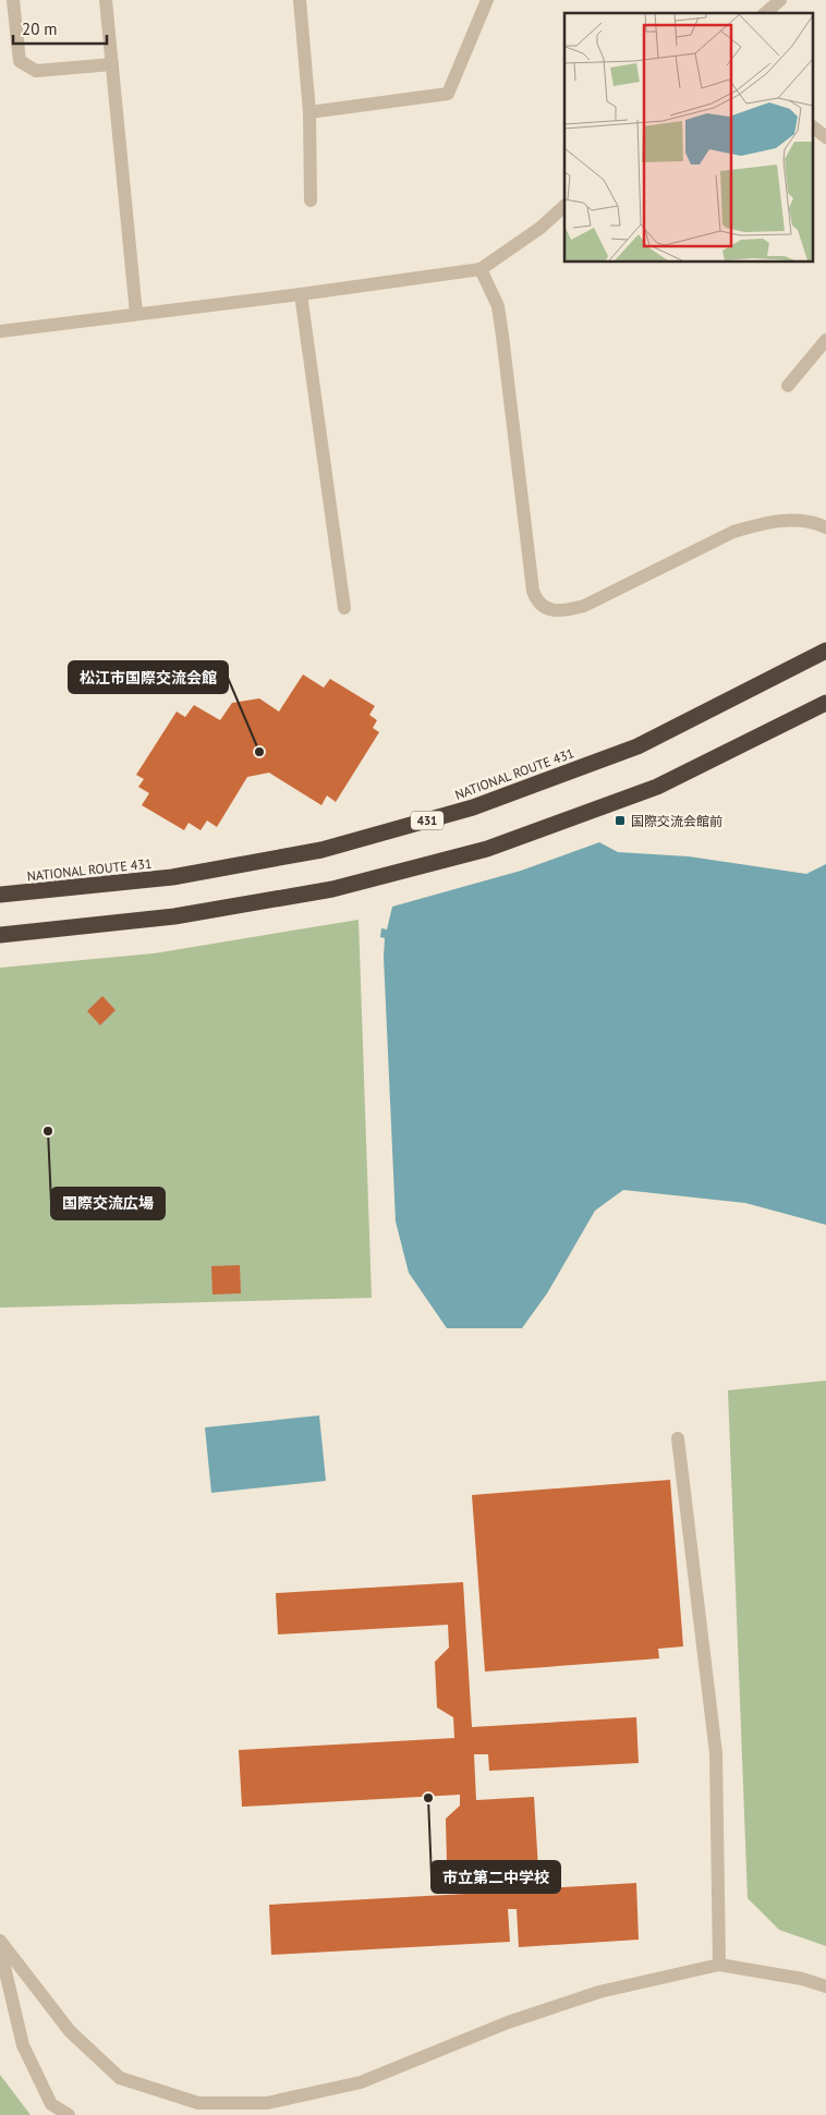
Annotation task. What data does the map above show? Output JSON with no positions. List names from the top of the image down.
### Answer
{
  "streets": {
    "highway": ["NATIONAL ROUTE 431", "431"]
  },
  "places": {
    "other": ["松江市国際交流会館", "国際交流広場", "市立第二中学校"],
    "transit": ["国際交流会館前"]
  },
  "scale_bar": "20 m"
}
